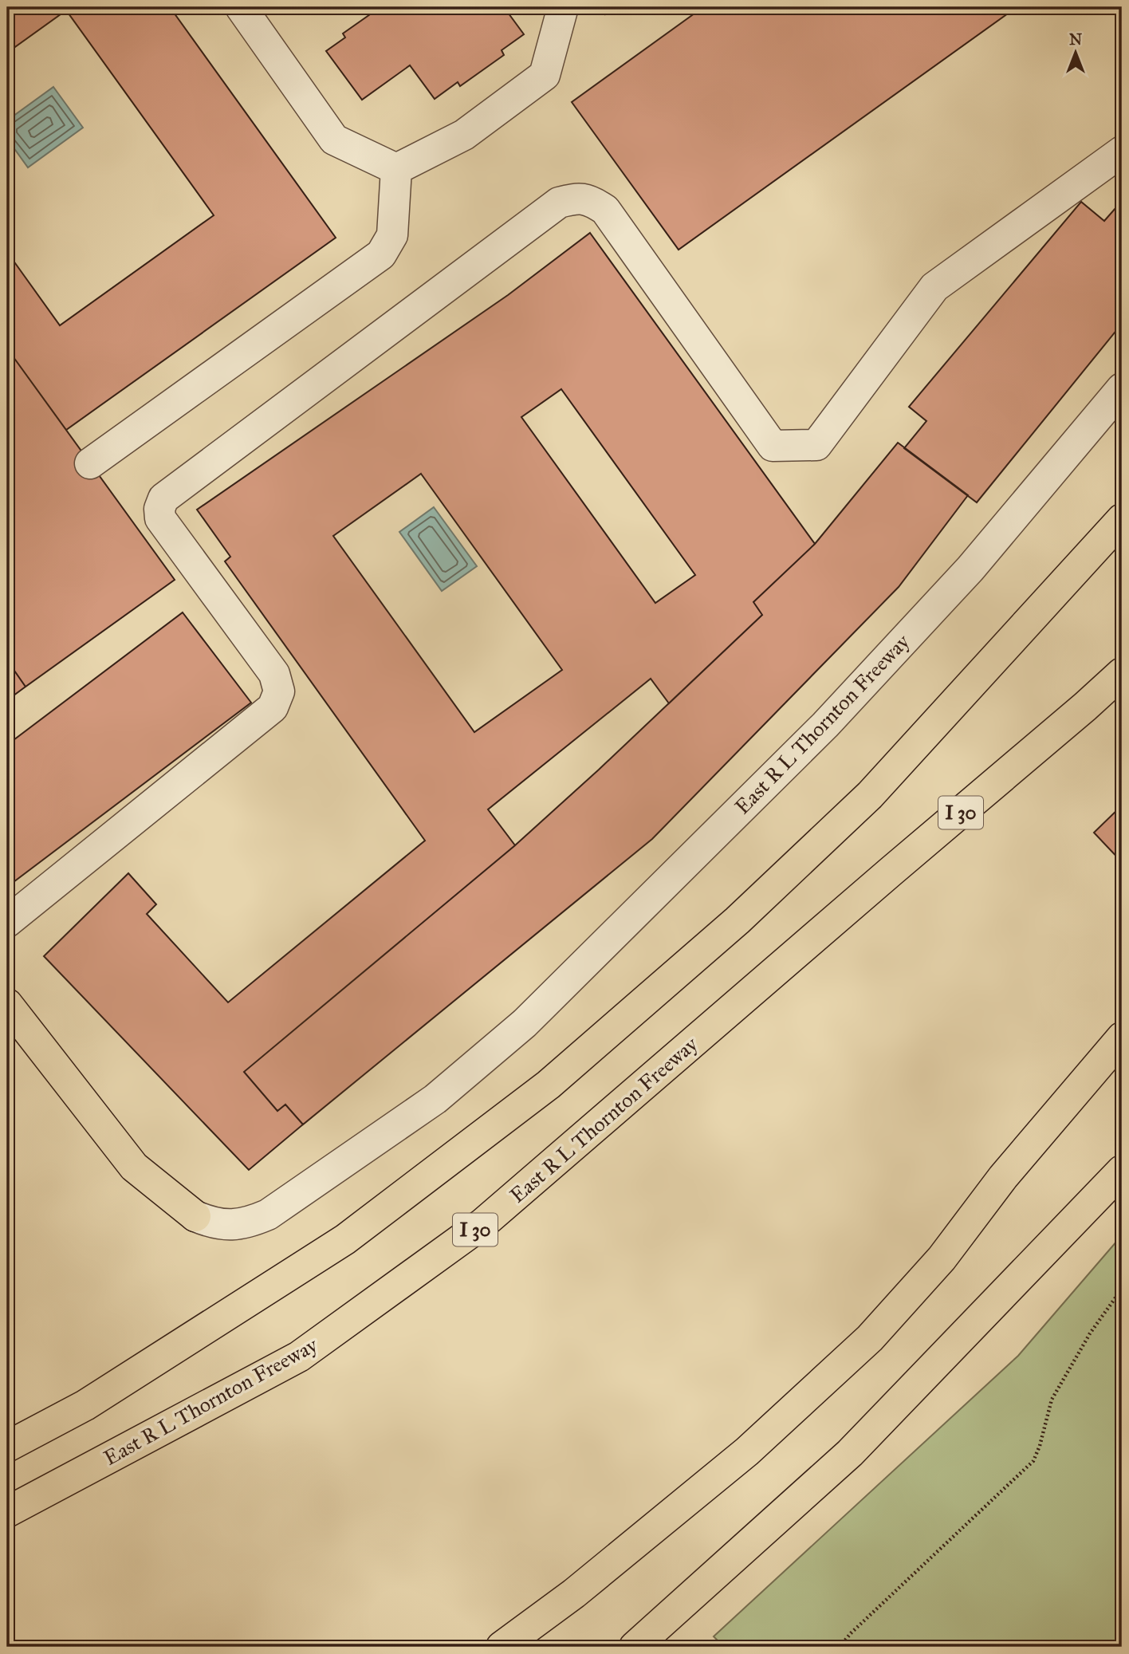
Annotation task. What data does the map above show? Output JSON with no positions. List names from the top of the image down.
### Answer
{
  "streets": {
    "main road": ["East R L Thornton Freeway", "I 30"]
  },
  "north": "top"
}
